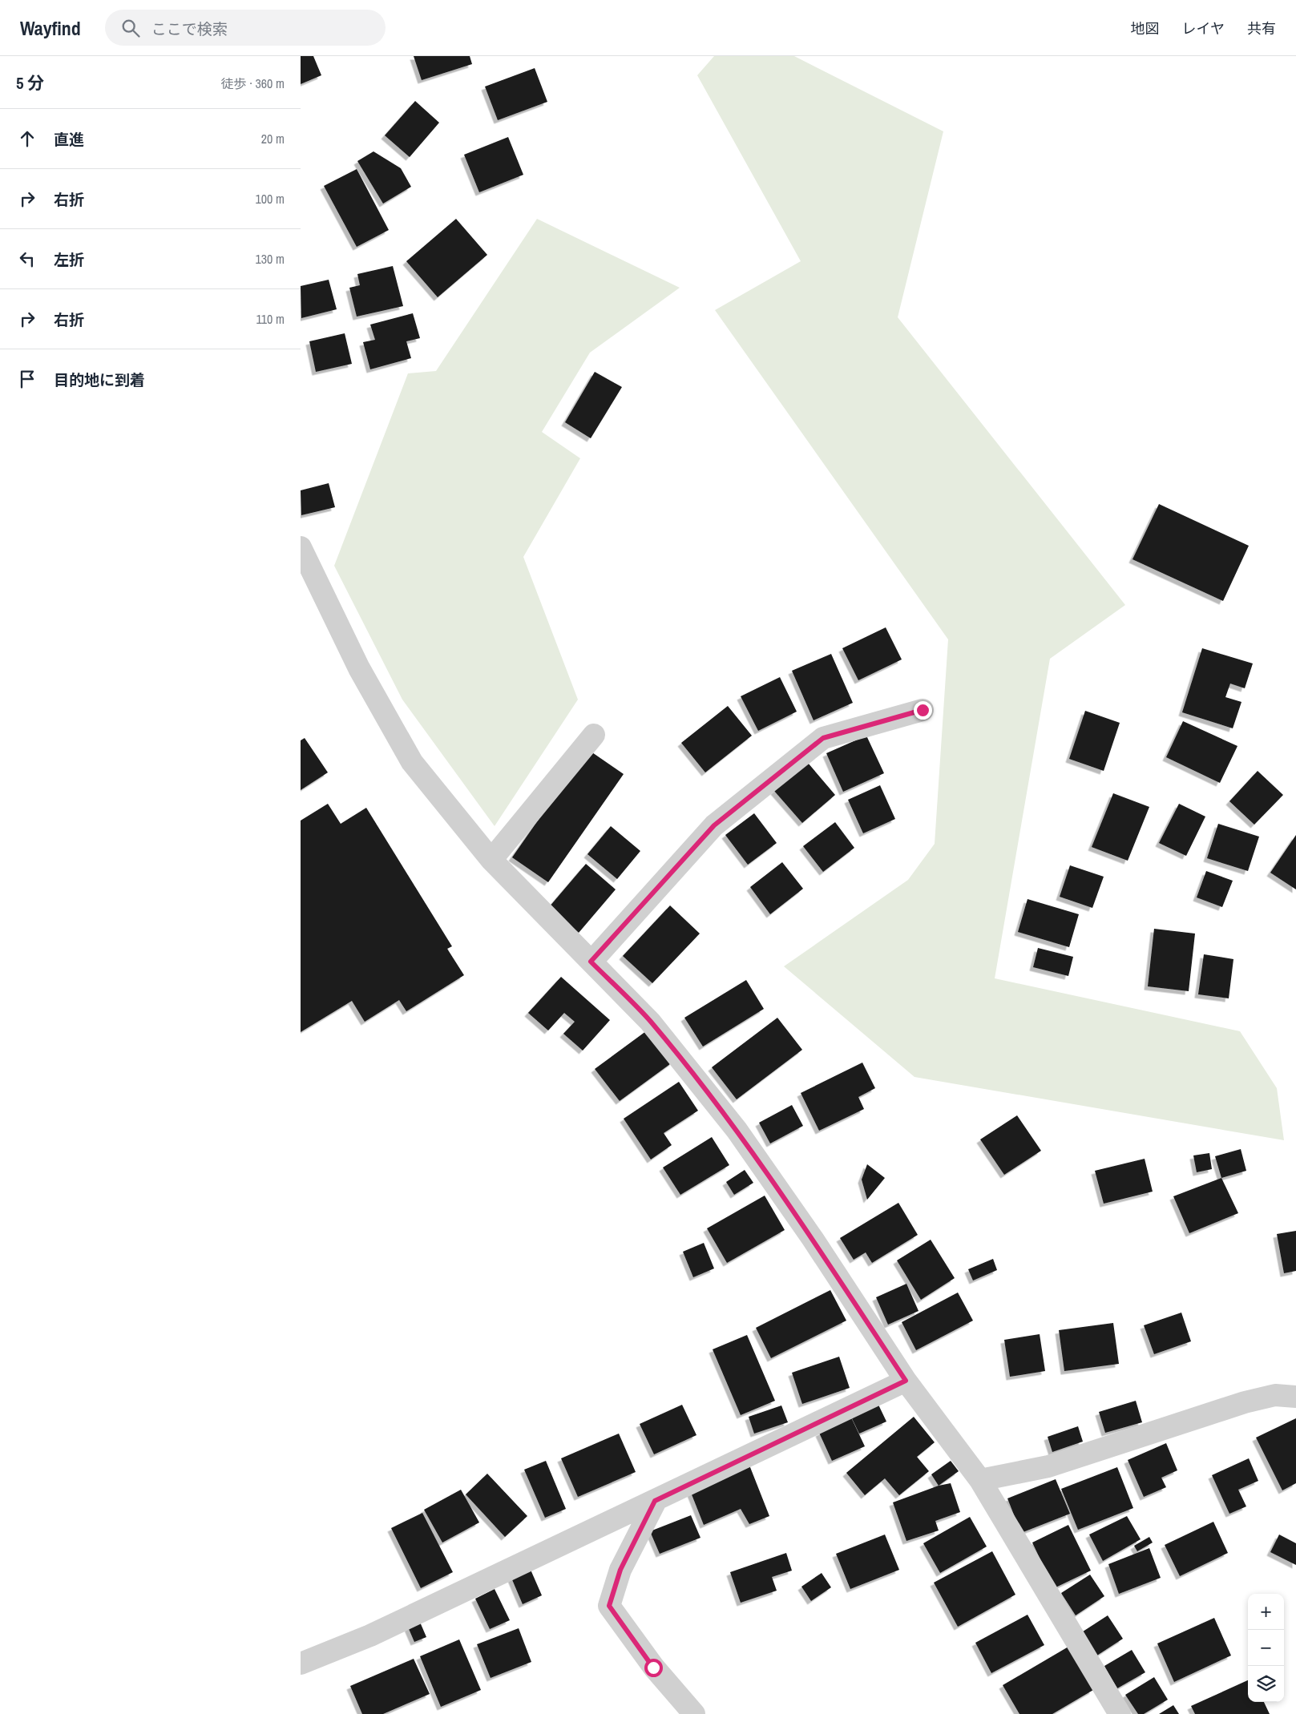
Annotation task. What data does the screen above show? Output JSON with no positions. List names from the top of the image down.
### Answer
{
  "page": {
    "header": "Wayfind",
    "search": "ここで検索",
    "nav": ["地図", "レイヤ", "共有"],
    "heading": ["5 分", "徒歩 · 360 m"],
    "list": [
      ["直進", "20 m"],
      ["右折", "100 m"],
      ["左折", "130 m"],
      ["右折", "110 m"],
      "目的地に到着"
    ],
    "map_buttons": ["+", "−"]
  }
}
